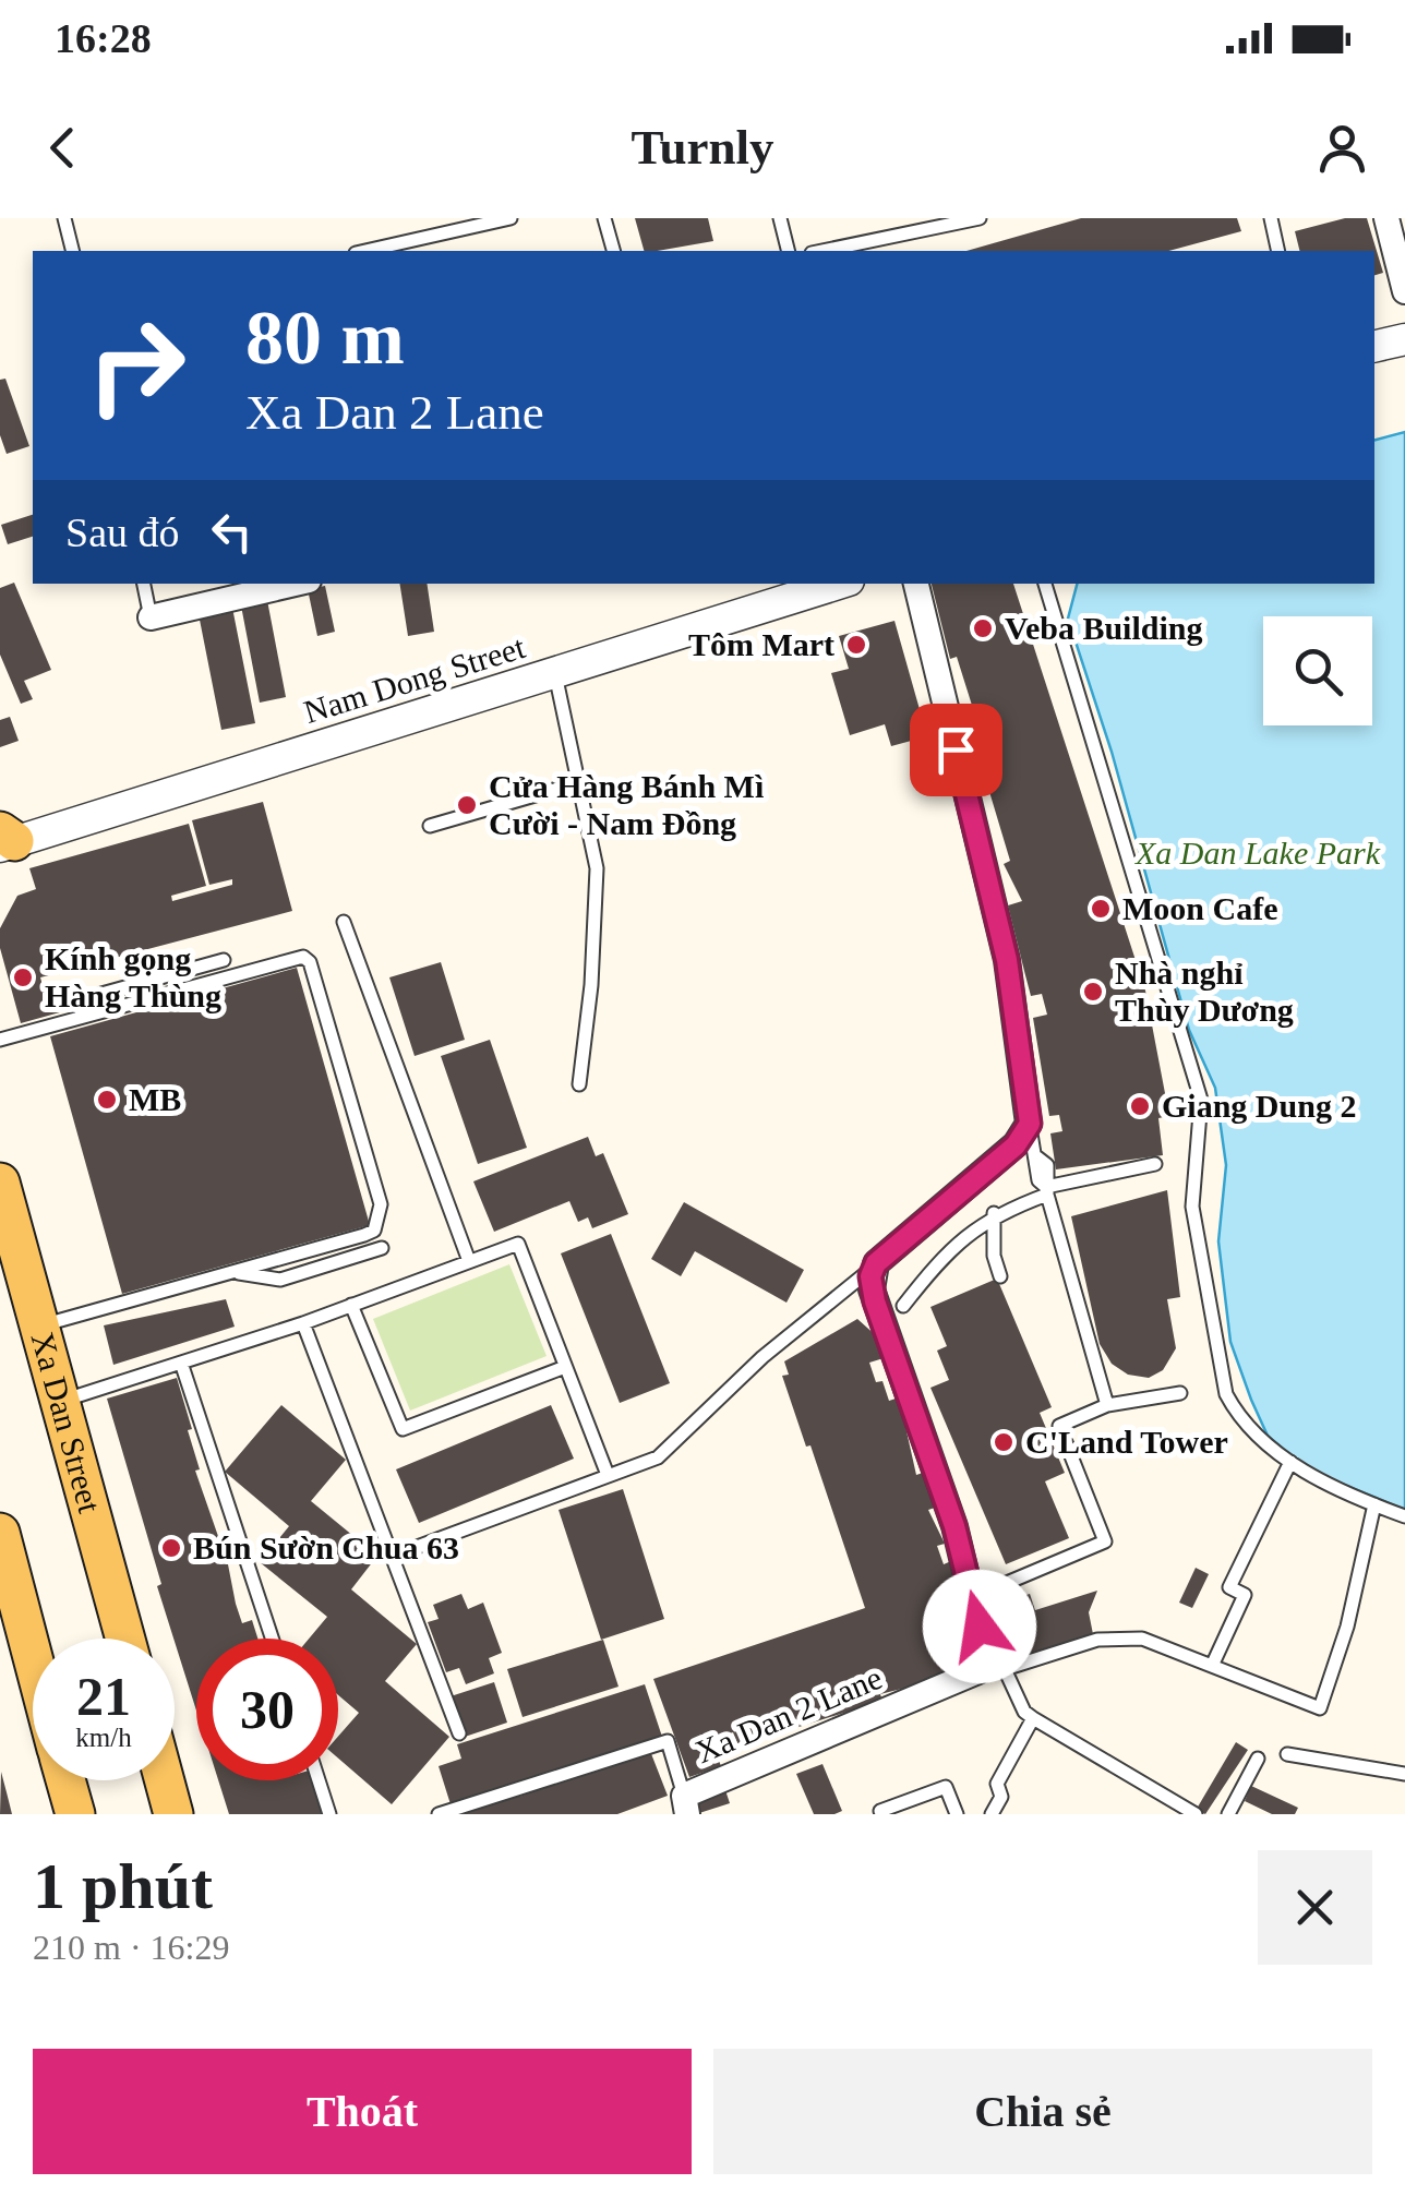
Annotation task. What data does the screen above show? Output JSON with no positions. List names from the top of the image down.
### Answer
{
  "streets": {
    "main road": ["Xa Dan Street"],
    "street": ["Nam Dong Street", "Xa Dan 2 Lane"]
  },
  "parks": ["Xa Dan Lake Park"],
  "places": [
    "Veba Building",
    "Tôm Mart",
    "Cửa Hàng Bánh Mì Cười - Nam Đồng",
    "Moon Cafe",
    "Kính gọng Hàng Thùng",
    "Nhà nghỉ Thùy Dương",
    "MB",
    "Giang Dung 2",
    "C'Land Tower",
    "Bún Sườn Chua 63"
  ],
  "page": {
    "status": "16:28",
    "header": "Turnly",
    "turn": ["80 m", "Xa Dan 2 Lane"],
    "then": "Sau đó",
    "speed": "21 km/h",
    "limit": "30",
    "heading": ["1 phút", "210 m · 16:29"],
    "buttons": ["Thoát", "Chia sẻ"]
  }
}
